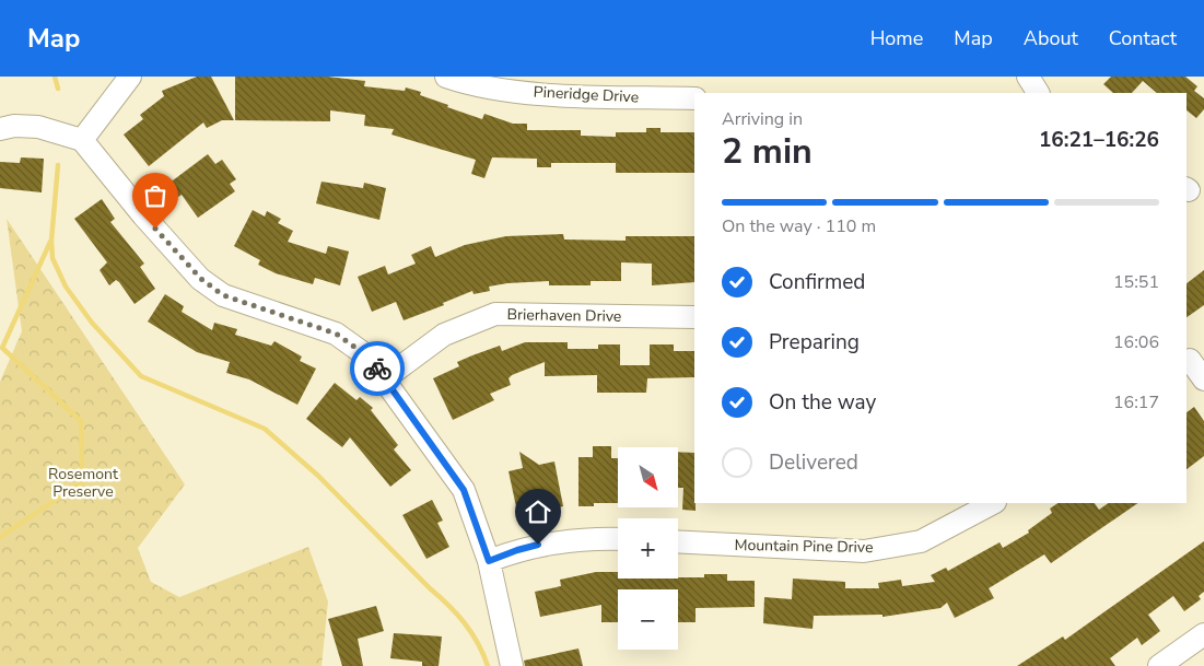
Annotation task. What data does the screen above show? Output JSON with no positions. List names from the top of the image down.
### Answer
{
  "streets": {
    "street": ["Pineridge Drive", "Brierhaven Drive", "Mountain Pine Drive"]
  },
  "parks": ["Rosemont Preserve"],
  "north": "bottom right",
  "page": {
    "header": "Map",
    "nav": [
      "Home",
      "Map",
      "About",
      "Contact"
    ],
    "heading": ["2 min", "Arriving in", "16:21–16:26"],
    "bar": "On the way · 110 m",
    "list": [
      ["Confirmed", "15:51"],
      ["Preparing", "16:06"],
      ["On the way", "16:17"],
      "Delivered"
    ],
    "map_buttons": ["+", "−"]
  }
}
